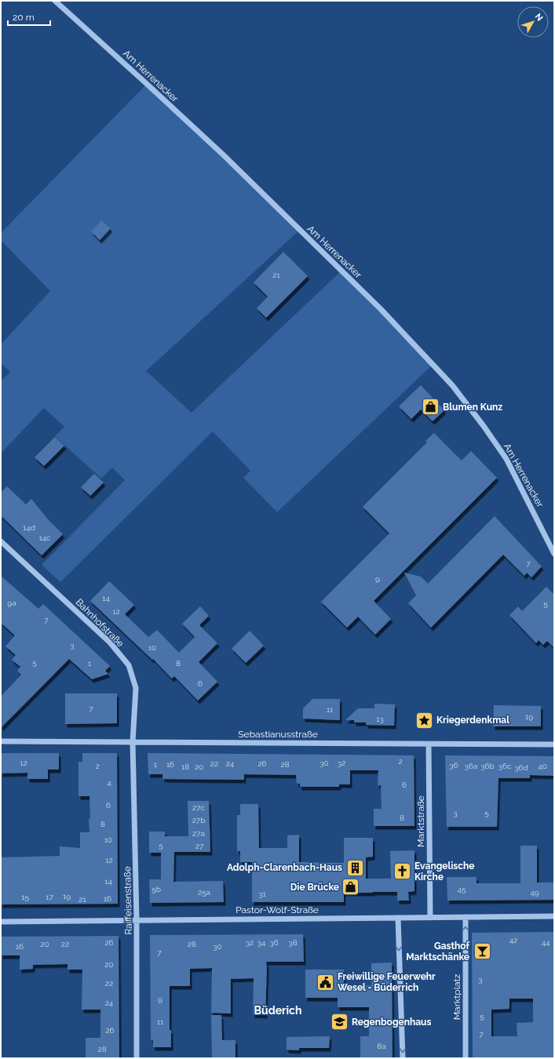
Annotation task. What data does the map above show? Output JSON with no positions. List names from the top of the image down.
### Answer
{
  "streets": {
    "street": [
      "Am Herrenacker",
      "Bahnhofstraße",
      "Sebastianusstraße",
      "Marktstraße",
      "Raiffeisenstraße",
      "Pastor-Wolf-Straße",
      "Marktplatz"
    ]
  },
  "crossings": [
    ["Bahnhofstraße", "Sebastianusstraße"],
    ["Bahnhofstraße", "Raiffeisenstraße"],
    ["Sebastianusstraße", "Marktstraße"],
    ["Sebastianusstraße", "Raiffeisenstraße"],
    ["Marktstraße", "Pastor-Wolf-Straße"],
    ["Raiffeisenstraße", "Pastor-Wolf-Straße"],
    ["Pastor-Wolf-Straße", "Marktplatz"]
  ],
  "one_way": ["Marktplatz"],
  "districts": ["Büderich"],
  "places": {
    "shop": ["Blumen Kunz", "Die Brücke"],
    "place": ["Kriegerdenkmal"],
    "building": ["Adolph-Clarenbach-Haus"],
    "church": ["Evangelische Kirche"],
    "bar": ["Gasthof Marktschänke"],
    "public building": ["Freiwillige Feuerwehr Wesel - Büderrich"],
    "school or university": ["Regenbogenhaus"]
  },
  "house_numbers": [
    "21",
    "14d",
    "14c",
    "7",
    "9",
    "14",
    "9a",
    "5",
    "12",
    "7",
    "3",
    "10",
    "5",
    "1",
    "8",
    "6",
    "7",
    "11",
    "19",
    "13",
    "2",
    "12",
    "30",
    "32",
    "22",
    "24",
    "26",
    "1",
    "16",
    "28",
    "36",
    "2",
    "36a",
    "36b",
    "36c",
    "40",
    "18",
    "20",
    "36d",
    "4",
    "6",
    "6",
    "27c",
    "3",
    "5",
    "8",
    "27b",
    "8",
    "27a",
    "10",
    "5",
    "27",
    "12",
    "14",
    "5b",
    "45",
    "25a",
    "49",
    "31",
    "19",
    "15",
    "17",
    "16",
    "21",
    "42",
    "26",
    "32",
    "34",
    "36",
    "38",
    "44",
    "20",
    "22",
    "28",
    "16",
    "30",
    "7",
    "20",
    "3",
    "22",
    "9",
    "24",
    "5",
    "11",
    "26",
    "7",
    "8a",
    "28"
  ],
  "scale_bar": "20 m",
  "north": "top right"
}
